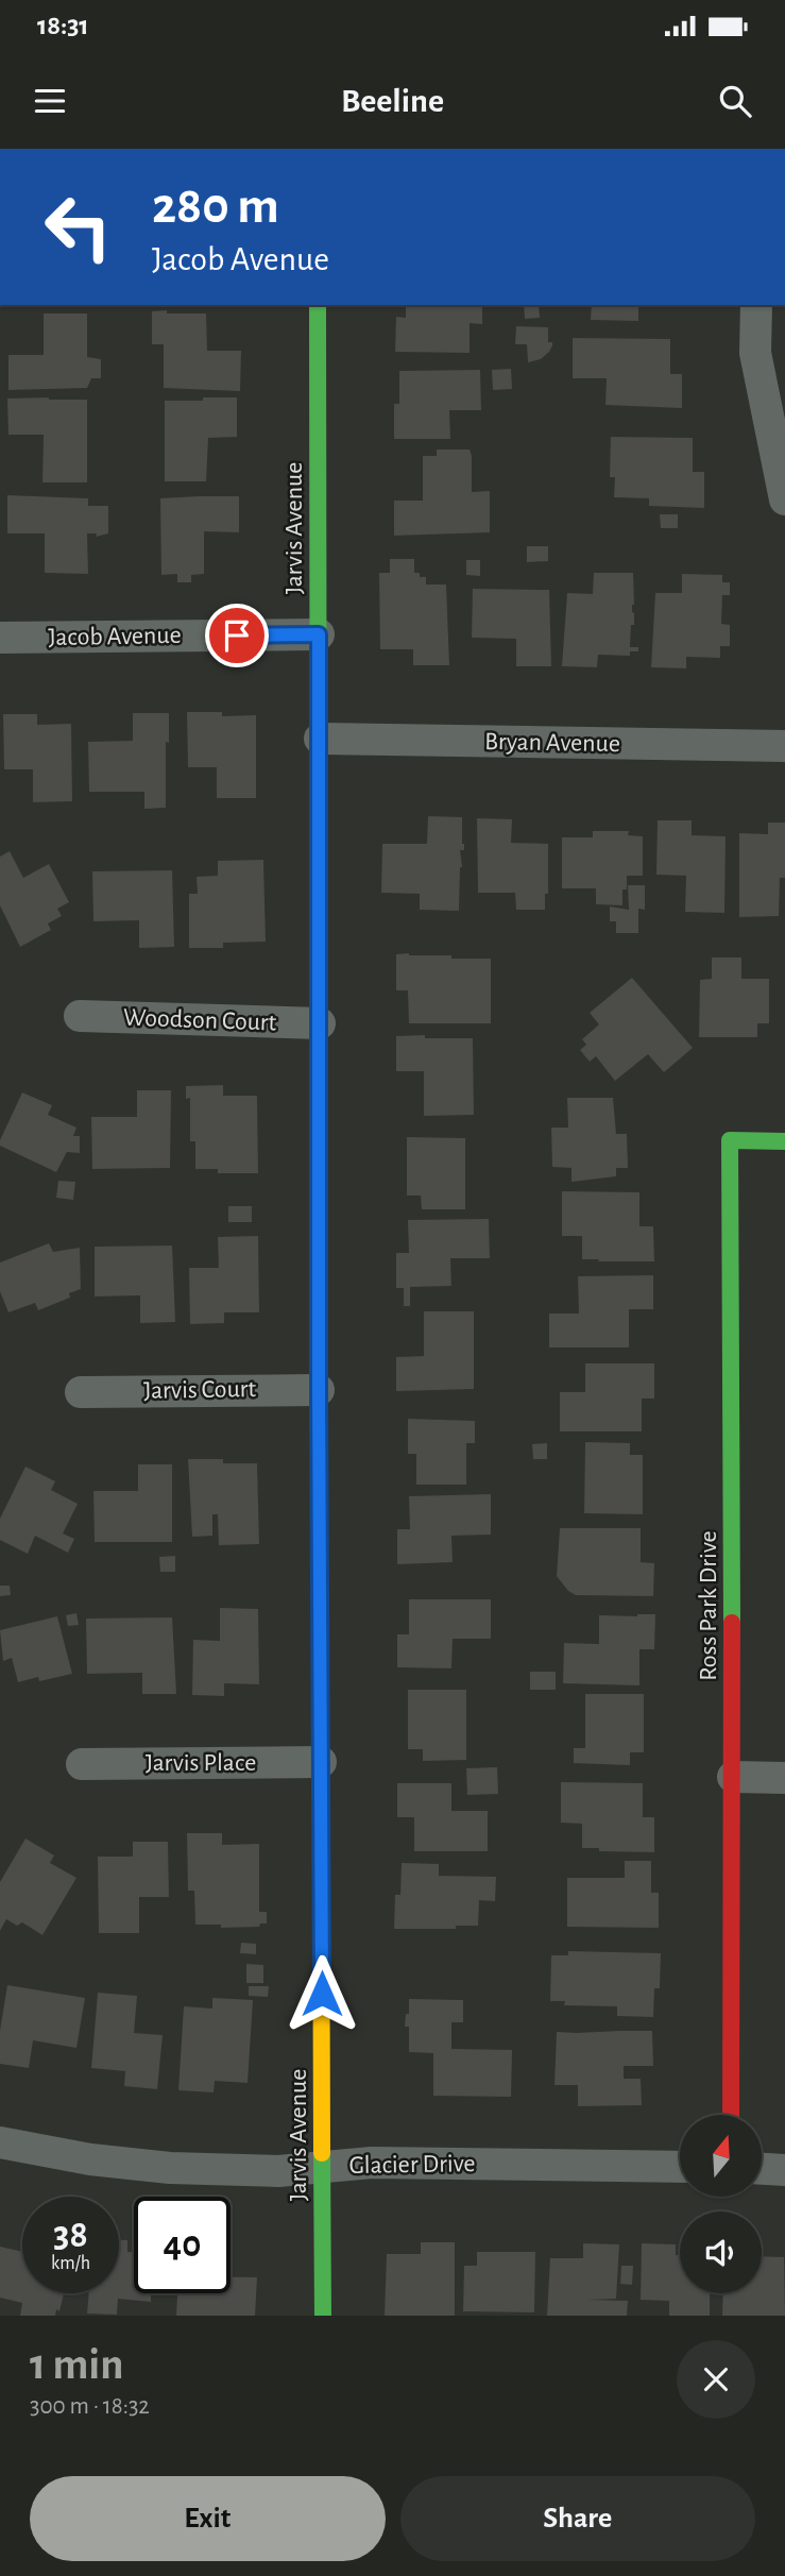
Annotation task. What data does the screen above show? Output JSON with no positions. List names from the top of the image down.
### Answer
{
  "streets": {
    "street": [
      "Jarvis Avenue",
      "Jacob Avenue",
      "Bryan Avenue",
      "Woodson Court",
      "Jarvis Court",
      "Ross Park Drive",
      "Jarvis Place",
      "Glacier Drive"
    ]
  },
  "crossings": [
    ["Jarvis Avenue", "Jacob Avenue"],
    ["Jarvis Avenue", "Bryan Avenue"],
    ["Jarvis Avenue", "Woodson Court"],
    ["Jarvis Avenue", "Jarvis Court"],
    ["Jarvis Avenue", "Jarvis Place"],
    ["Jarvis Avenue", "Glacier Drive"]
  ],
  "north": "top",
  "page": {
    "status": "18:31",
    "header": "Beeline",
    "turn": ["280 m", "Jacob Avenue"],
    "speed": "38 km/h",
    "limit": "40",
    "heading": ["1 min", "300 m · 18:32"],
    "buttons": ["Exit", "Share"]
  }
}
